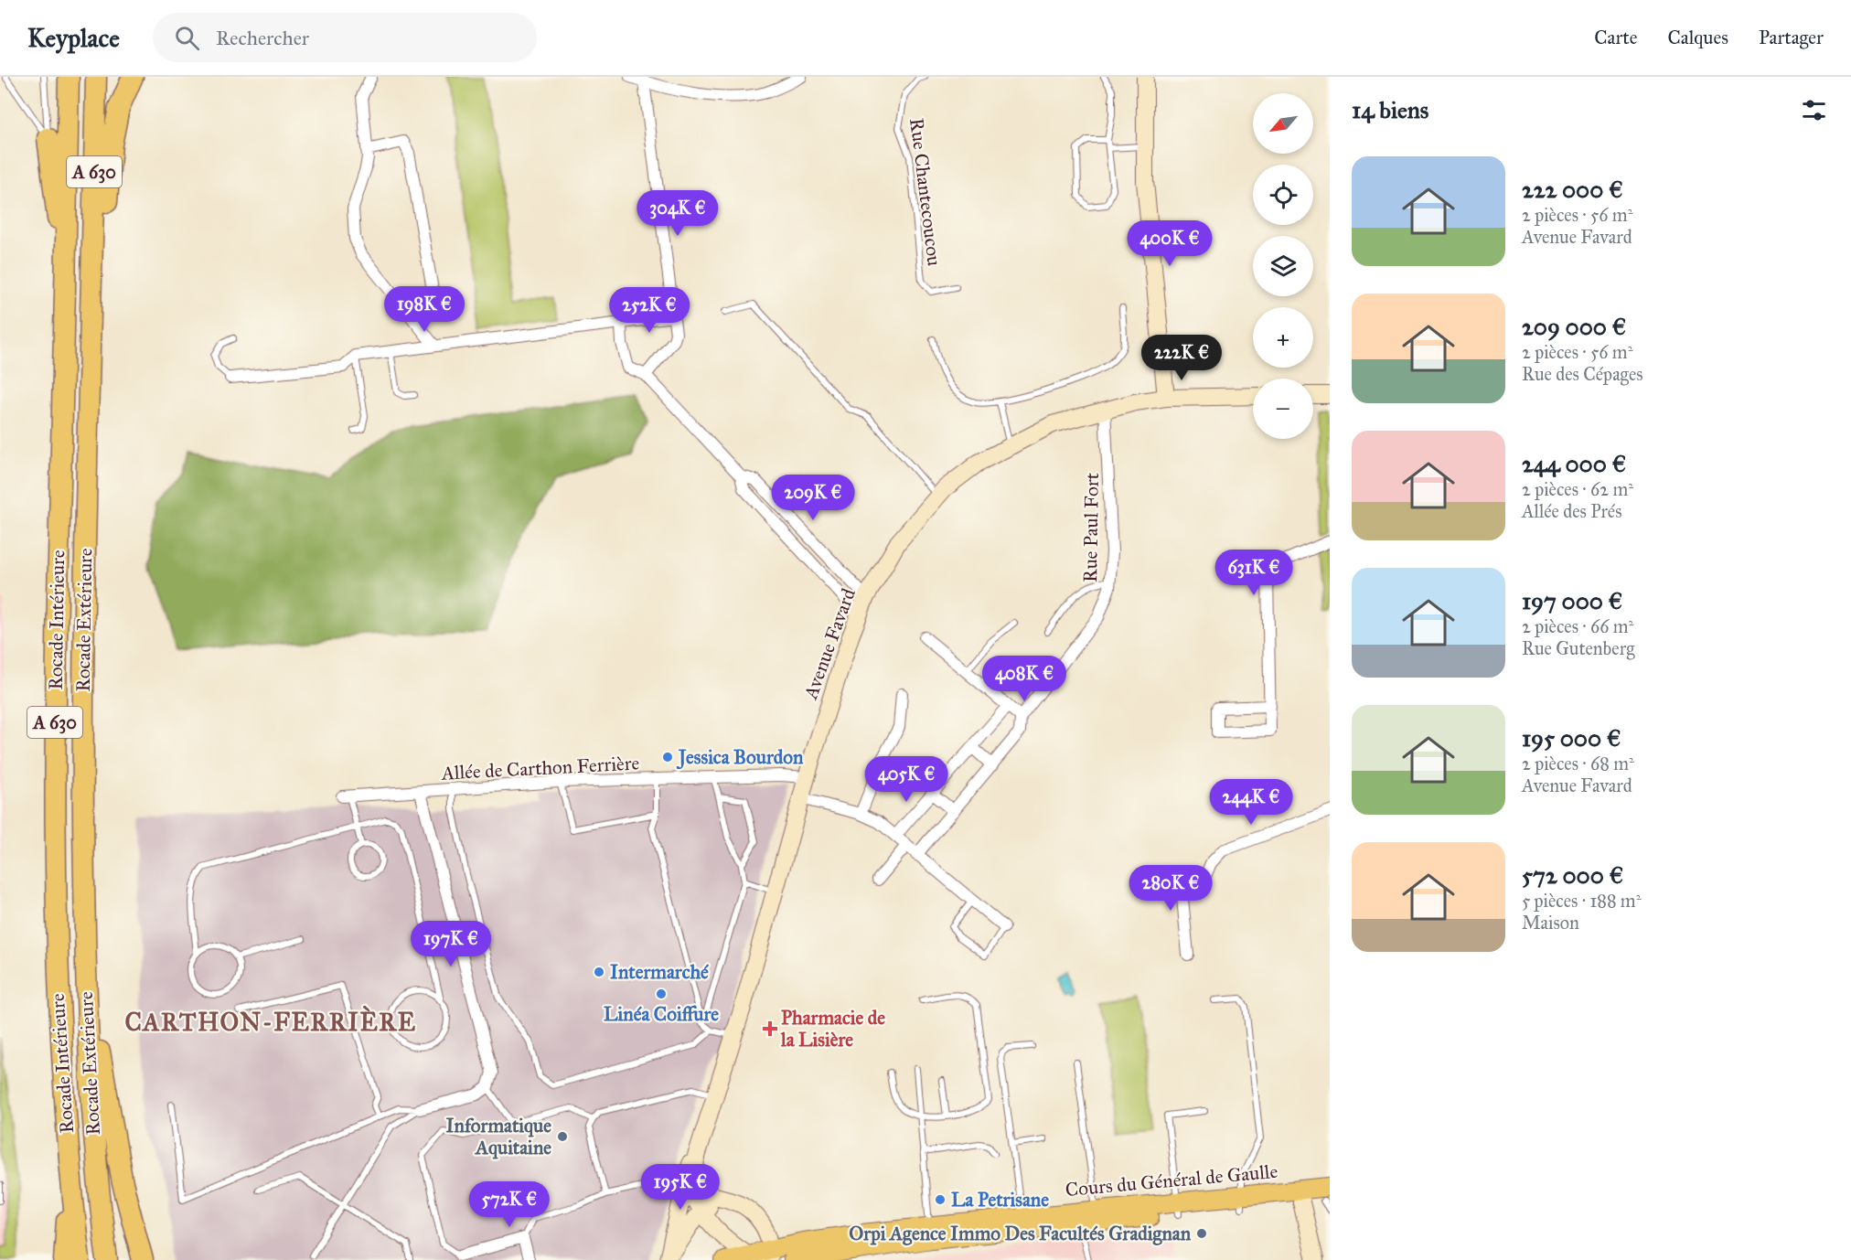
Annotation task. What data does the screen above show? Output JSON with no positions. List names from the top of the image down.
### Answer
{
  "streets": {
    "highway": ["A 630", "Rocade Intérieure", "Rocade Extérieure"],
    "main road": ["Cours du Général de Gaulle"],
    "street": ["Rue Paul Fort", "Avenue Favard", "Allée de Carthon Ferrière"],
    "lane": ["Rue Chantecoucou"]
  },
  "crossings": [
    ["Rue Paul Fort", "Avenue Favard"],
    ["Avenue Favard", "Allée de Carthon Ferrière"],
    ["Avenue Favard", "Cours du Général de Gaulle"]
  ],
  "districts": ["CARTHON-FERRIÈRE"],
  "places": {
    "other": [
      "Jessica Bourdon",
      "Intermarché",
      "Linéa Coiffure",
      "Informatique Aquitaine",
      "La Petrisane",
      "Orpi Agence Immo Des Facultés Gradignan"
    ],
    "health": ["Pharmacie de la Lisière"]
  },
  "north": "bottom left",
  "page": {
    "header": "Keyplace",
    "search": "Rechercher",
    "nav": ["Carte", "Calques", "Partager"],
    "heading": "14 biens",
    "map_buttons": ["+", "−"],
    "list": [
      {
        "name": "222 000 €",
        "note": "2 pièces · 56 m² · Avenue Favard"
      },
      {
        "name": "209 000 €",
        "note": "2 pièces · 56 m² · Rue des Cépages"
      },
      {
        "name": "244 000 €",
        "note": "2 pièces · 62 m² · Allée des Prés"
      },
      {
        "name": "197 000 €",
        "note": "2 pièces · 66 m² · Rue Gutenberg"
      },
      {
        "name": "195 000 €",
        "note": "2 pièces · 68 m² · Avenue Favard"
      },
      {
        "name": "572 000 €",
        "note": "5 pièces · 188 m² · Maison"
      }
    ],
    "price": [
      "304K €",
      "400K €",
      "198K €",
      "252K €",
      "222K €",
      "209K €",
      "631K €",
      "408K €",
      "405K €",
      "244K €",
      "280K €",
      "197K €",
      "195K €",
      "572K €"
    ]
  }
}
